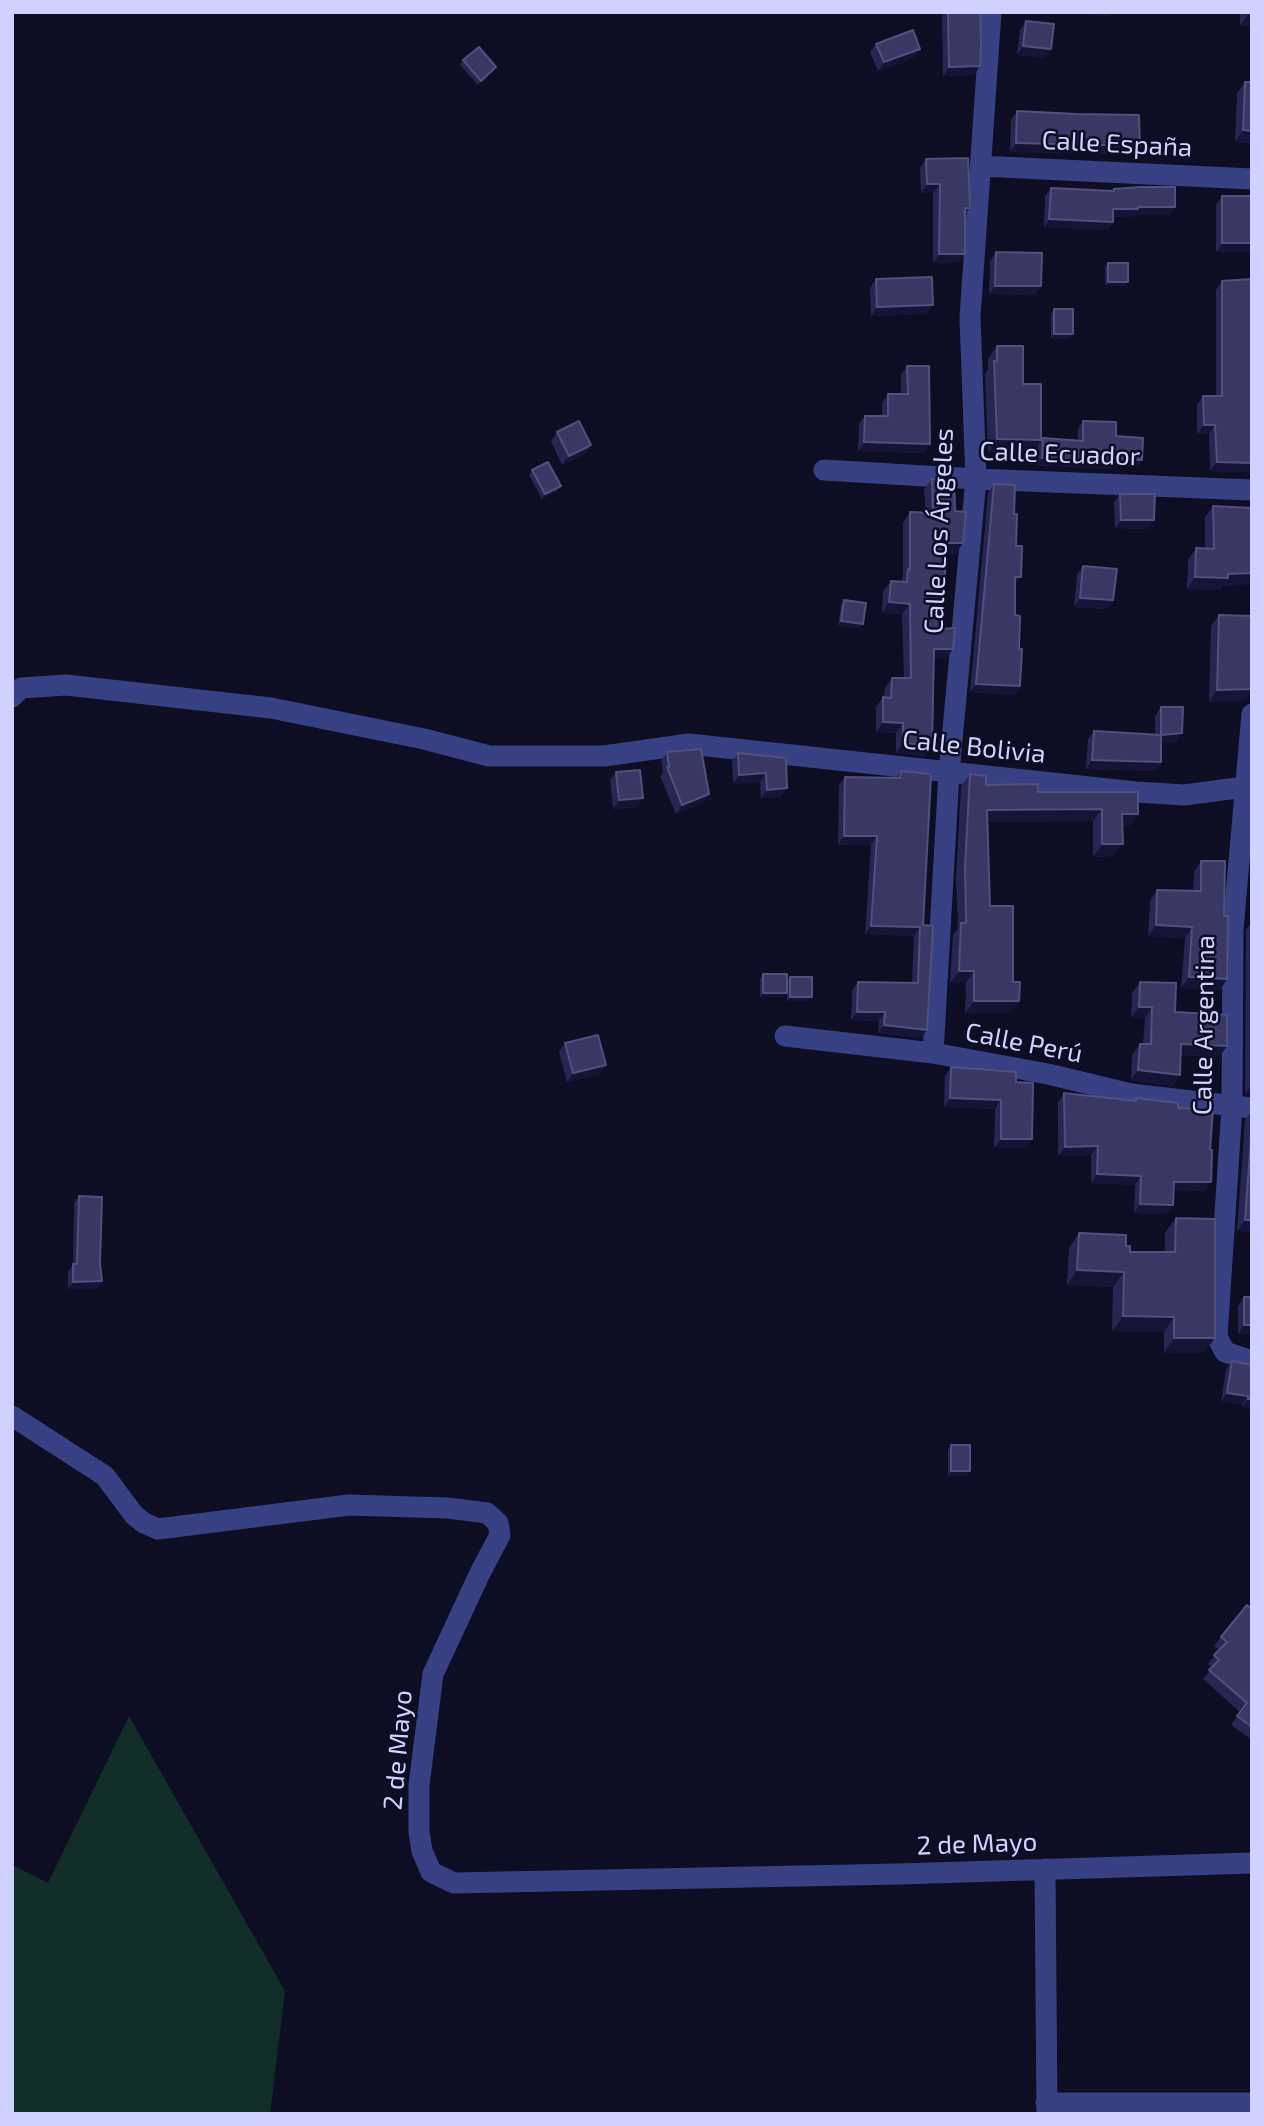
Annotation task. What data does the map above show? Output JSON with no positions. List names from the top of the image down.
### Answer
{
  "streets": {
    "street": [
      "Calle España",
      "Calle Ecuador",
      "Calle Los Ángeles",
      "Calle Bolivia",
      "Calle Argentina",
      "Calle Perú",
      "2 de Mayo"
    ]
  },
  "crossings": [
    ["Calle España", "Calle Los Ángeles"],
    ["Calle Ecuador", "Calle Los Ángeles"],
    ["Calle Los Ángeles", "Calle Bolivia"],
    ["Calle Los Ángeles", "Calle Perú"],
    ["Calle Bolivia", "Calle Argentina"],
    ["Calle Argentina", "Calle Perú"]
  ]
}
